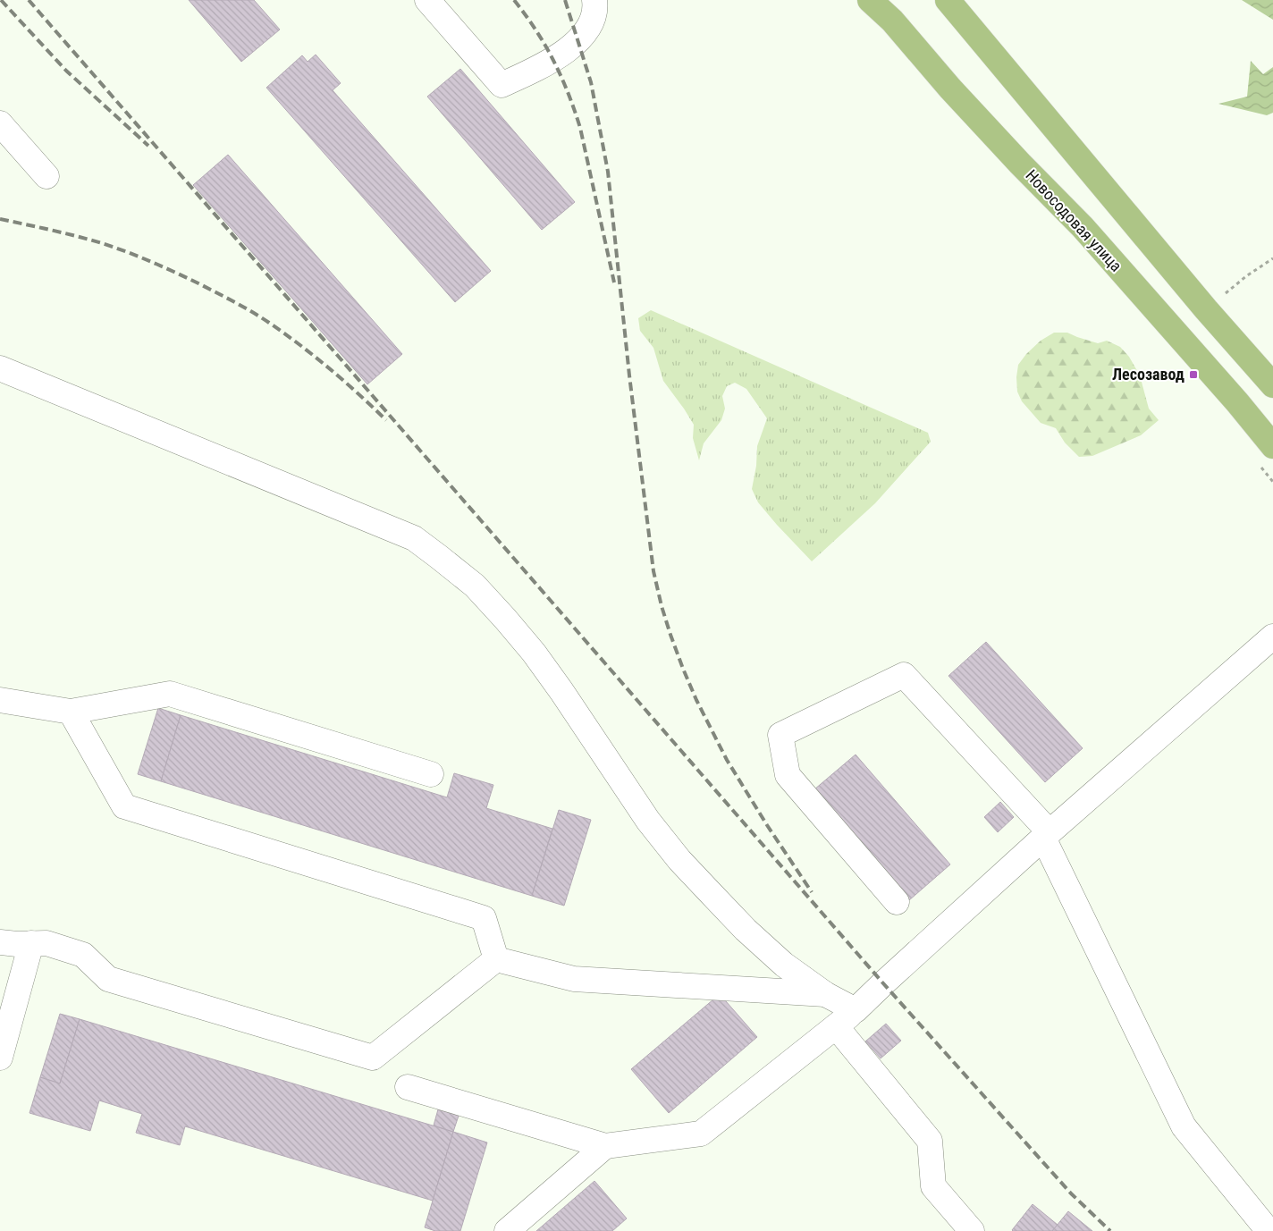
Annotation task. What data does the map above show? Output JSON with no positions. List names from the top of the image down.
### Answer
{
  "streets": {
    "main road": ["Новосодовая улица"]
  },
  "places": {
    "transit": ["Лесозавод"]
  }
}
